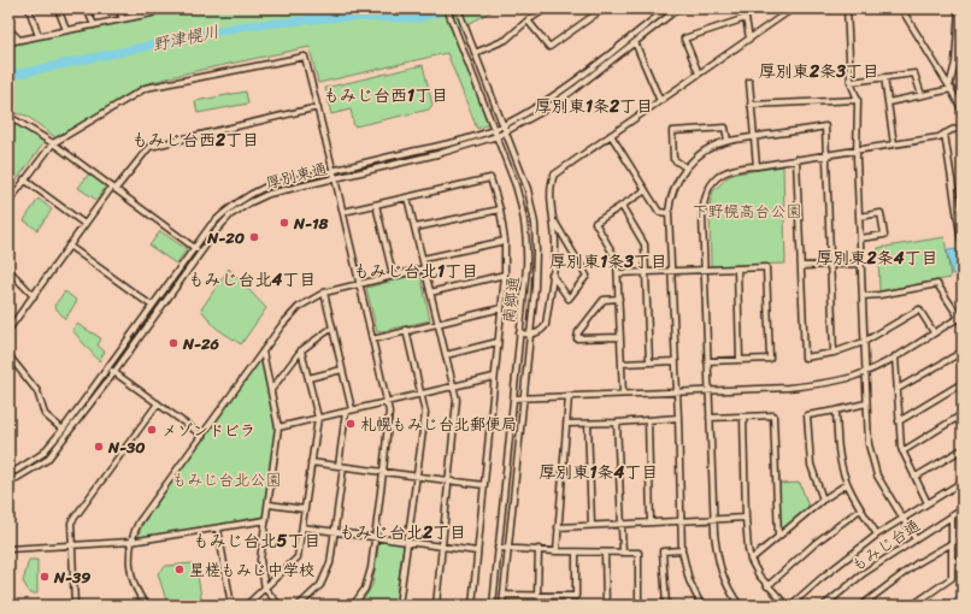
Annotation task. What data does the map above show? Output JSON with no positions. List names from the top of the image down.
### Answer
{
  "streets": {
    "street": ["厚別東通", "南郷通", "もみじ台通"]
  },
  "crossings": [
    ["厚別東通", "南郷通"]
  ],
  "districts": [
    "厚別東2条3丁目",
    "もみじ台西1丁目",
    "厚別東1条2丁目",
    "もみじ台西2丁目",
    "厚別東2条4丁目",
    "厚別東1条3丁目",
    "もみじ台北1丁目",
    "もみじ台北4丁目",
    "厚別東1条4丁目",
    "もみじ台北2丁目",
    "もみじ台北5丁目"
  ],
  "water": ["野津幌川"],
  "parks": ["下野幌高台公園", "もみじ台北公園"],
  "places": [
    "N-18",
    "N-20",
    "N-26",
    "札幌もみじ台北郵便局",
    "メゾンドビラ",
    "N-30",
    "星槎もみじ中学校",
    "N-39"
  ]
}
